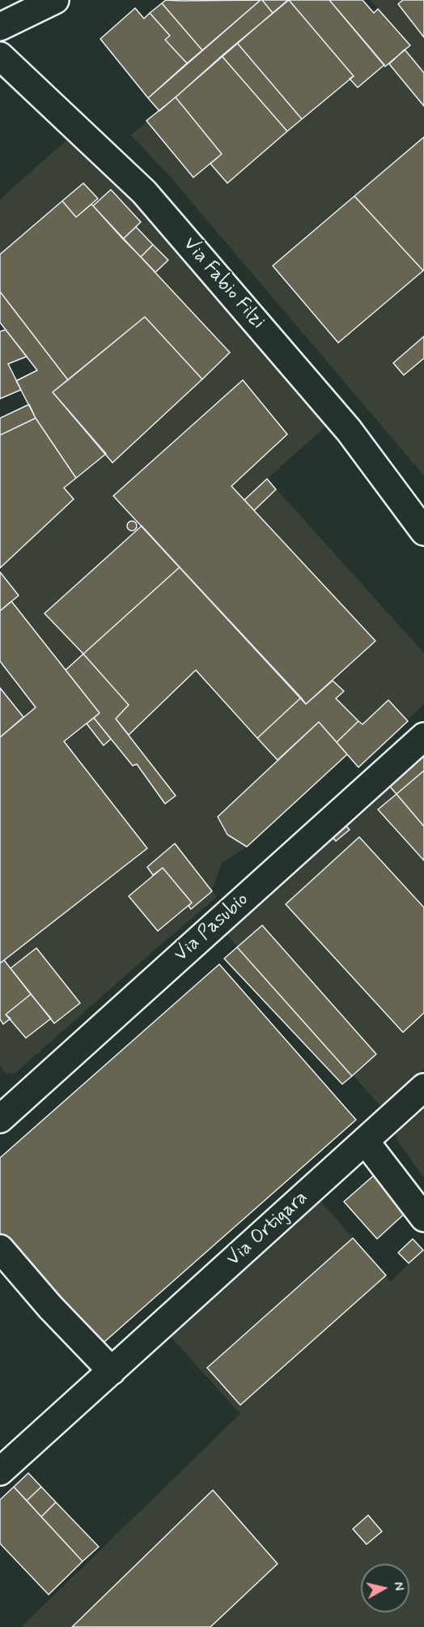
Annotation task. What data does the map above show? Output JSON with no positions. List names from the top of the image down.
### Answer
{
  "streets": {
    "street": ["Via Fabio Filzi", "Via Pasubio", "Via Ortigara"]
  },
  "north": "right"
}
